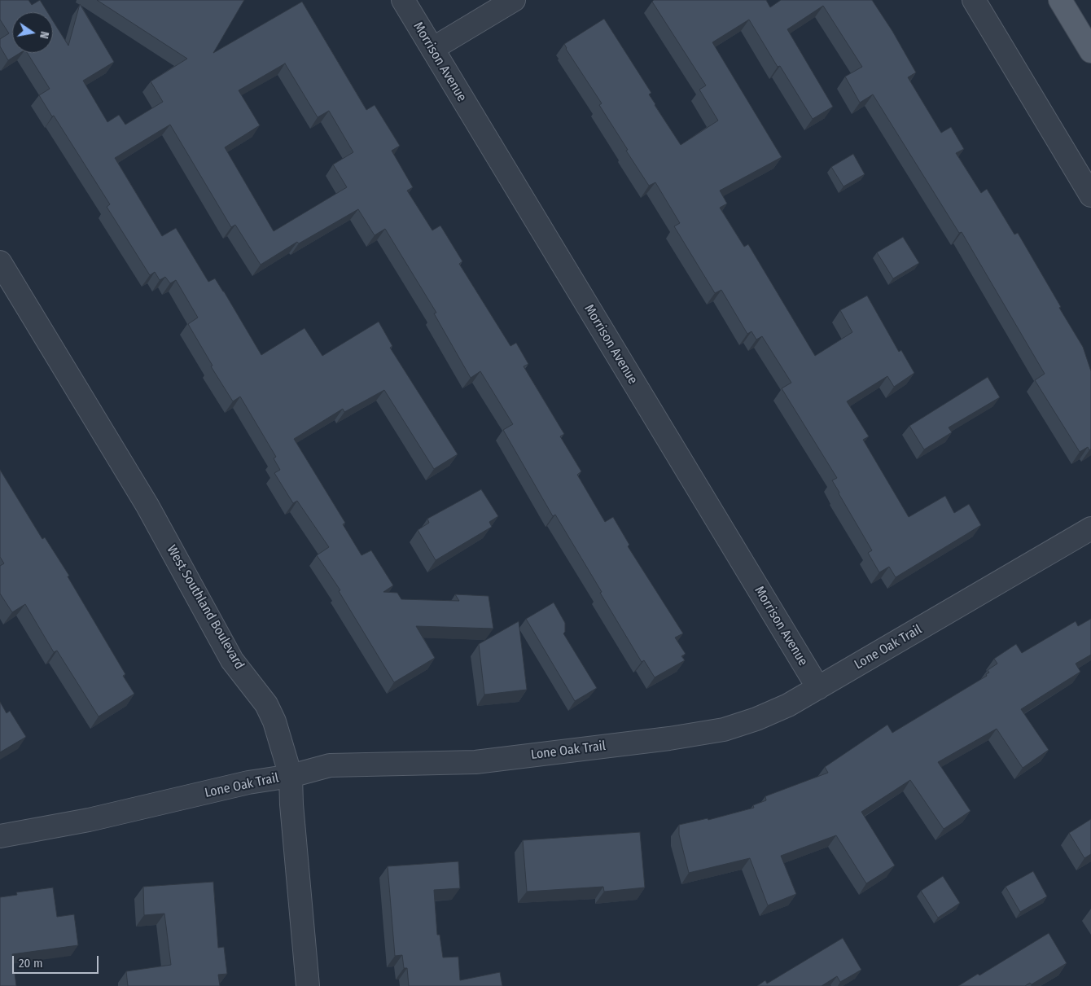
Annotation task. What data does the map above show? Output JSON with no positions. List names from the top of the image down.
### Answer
{
  "streets": {
    "street": ["Morrison Avenue", "West Southland Boulevard", "Lone Oak Trail"]
  },
  "crossings": [
    ["Morrison Avenue", "Lone Oak Trail"],
    ["West Southland Boulevard", "Lone Oak Trail"]
  ],
  "scale_bar": "20 m",
  "north": "right"
}
